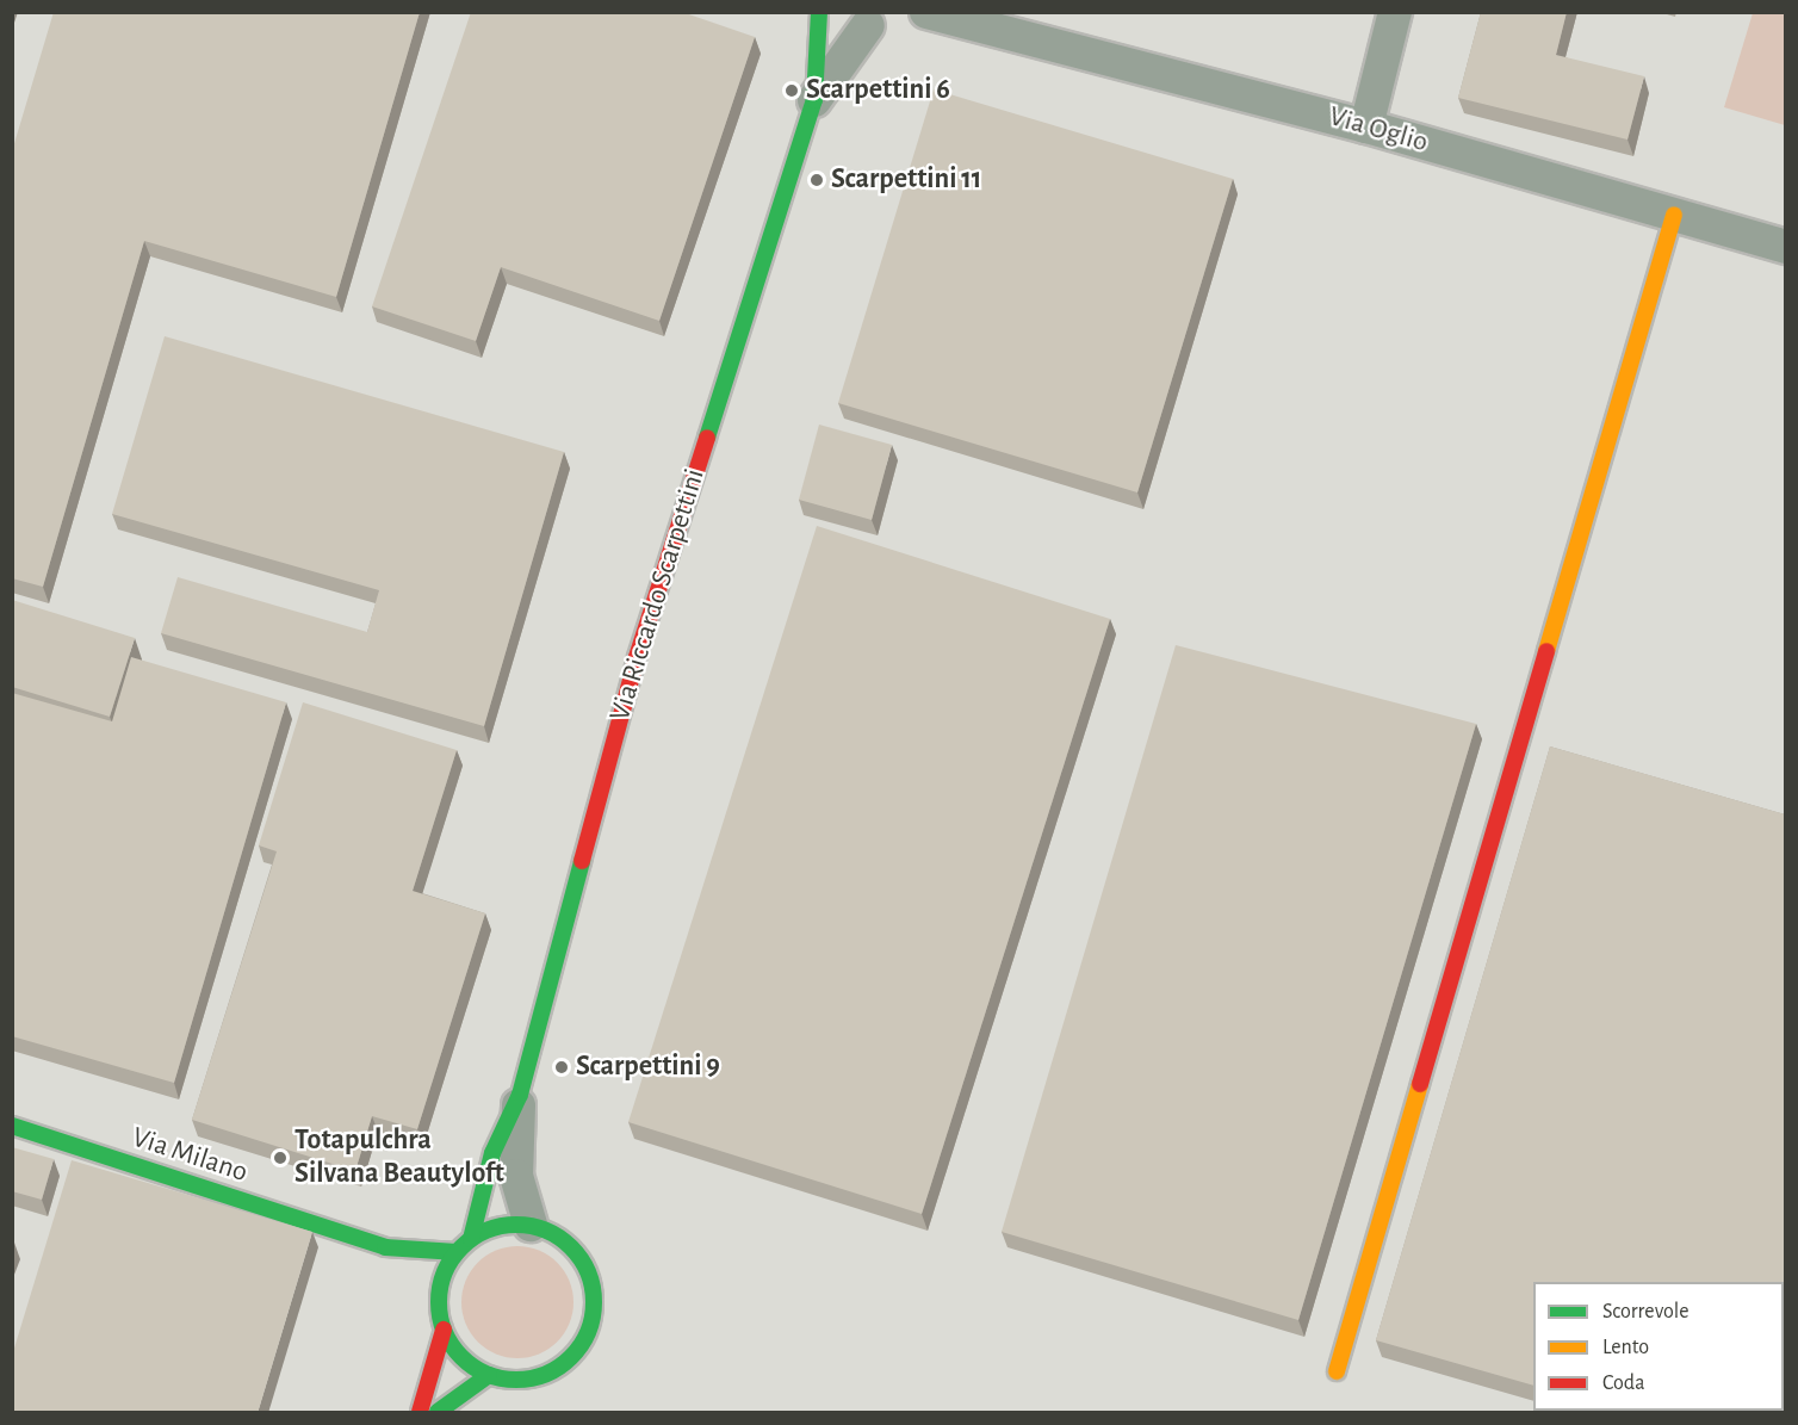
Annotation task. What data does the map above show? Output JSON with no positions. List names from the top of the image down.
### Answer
{
  "streets": {
    "street": ["Via Oglio", "Via Riccardo Scarpettini", "Via Milano"]
  },
  "crossings": [
    ["Via Riccardo Scarpettini", "Via Milano"]
  ],
  "places": [
    "Scarpettini 6",
    "Scarpettini 11",
    "Scarpettini 9",
    "Totapulchra Silvana Beautyloft"
  ],
  "legend": ["Scorrevole", "Lento", "Coda"]
}
